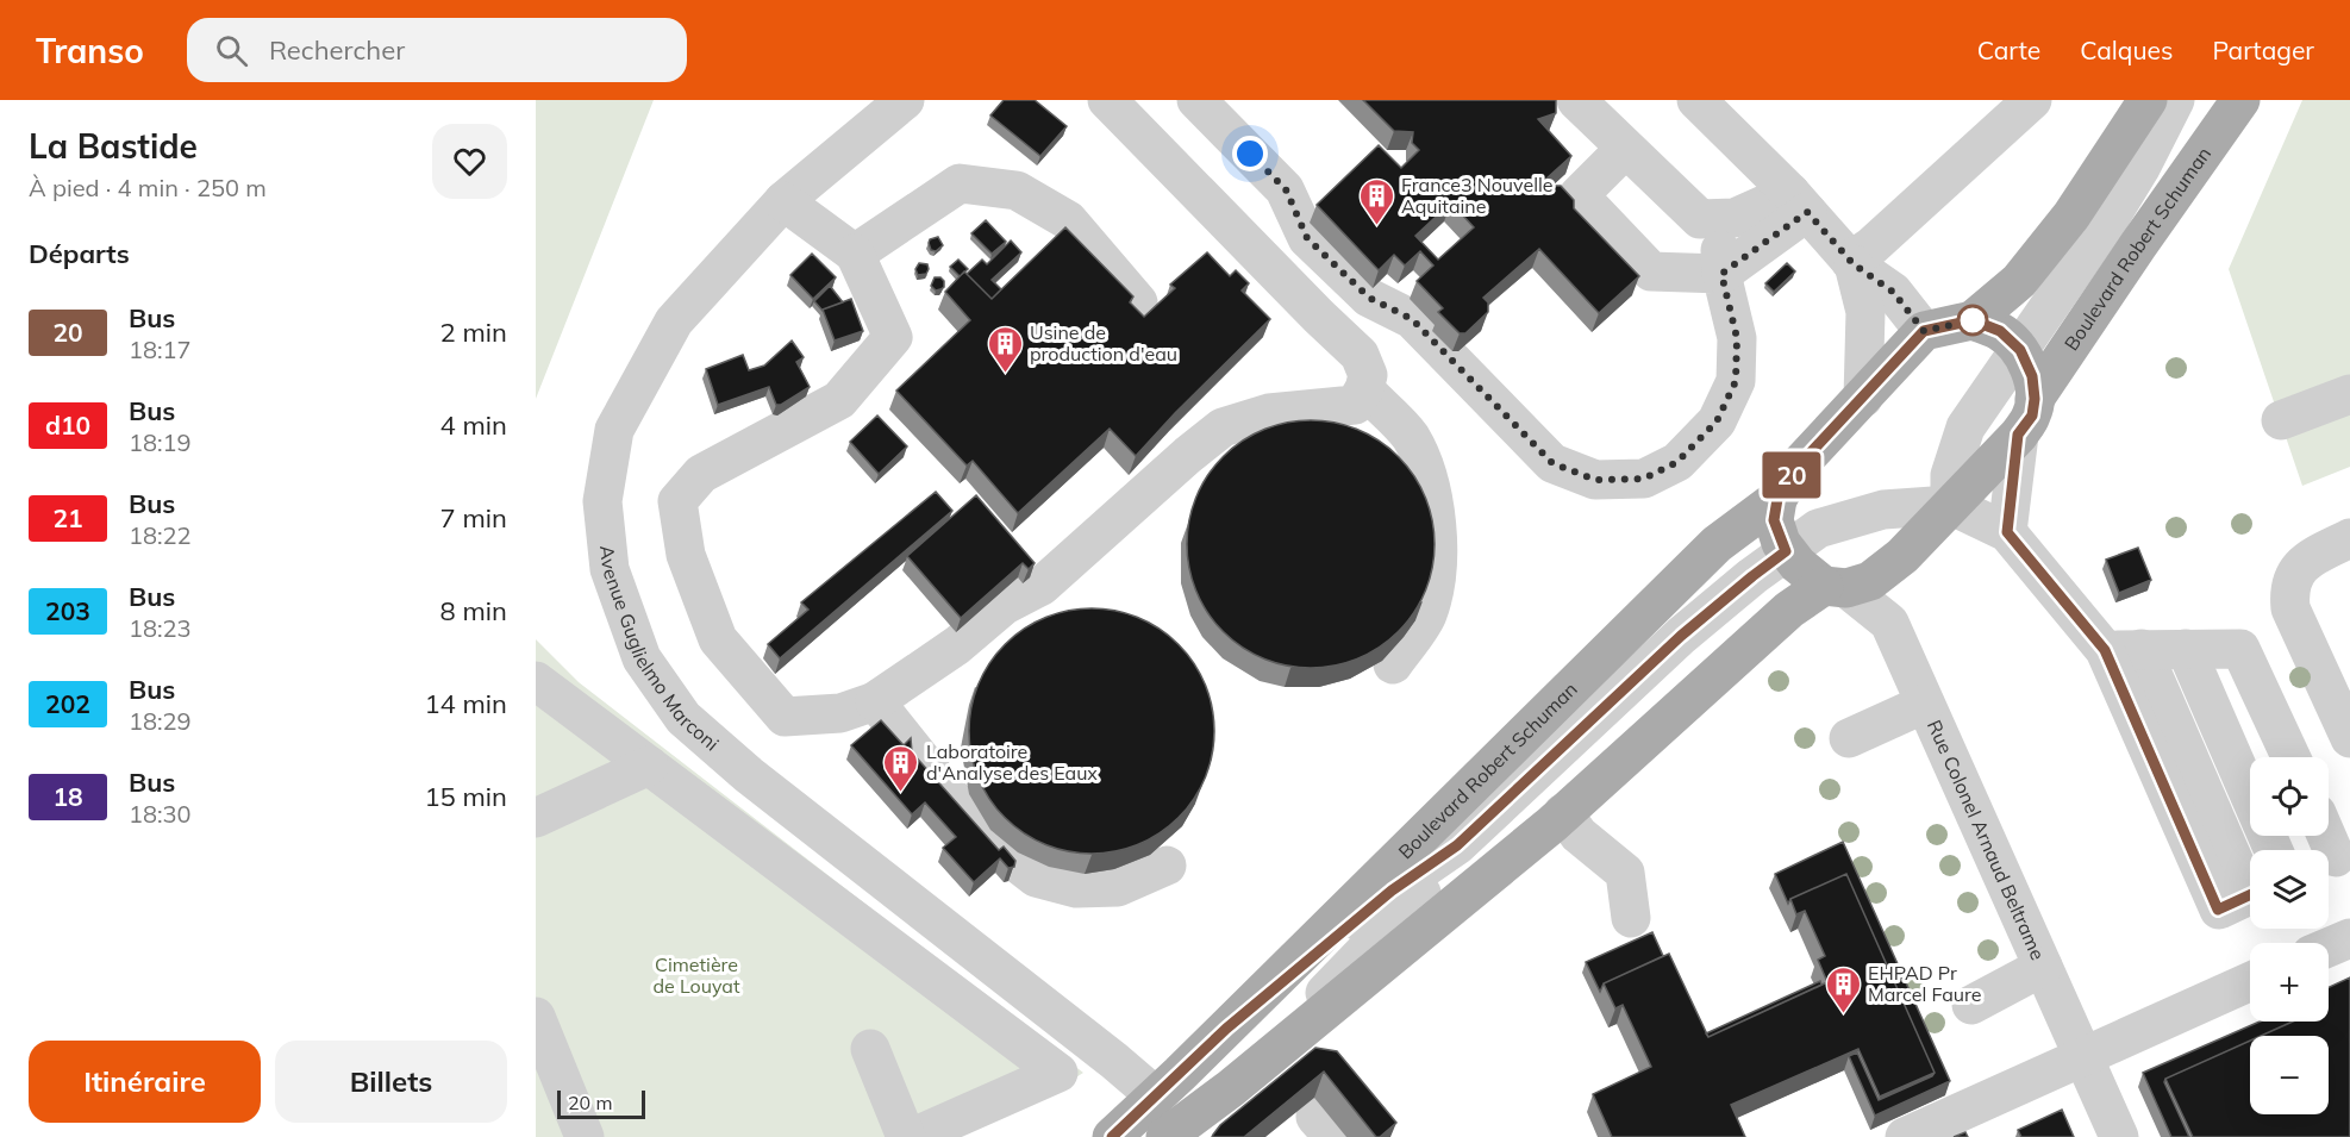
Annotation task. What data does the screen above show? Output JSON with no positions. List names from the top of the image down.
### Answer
{
  "streets": {
    "main road": ["Boulevard Robert Schuman"],
    "street": ["Avenue Guglielmo Marconi", "Rue Colonel Arnaud Beltrame"]
  },
  "crossings": [
    ["Boulevard Robert Schuman", "Avenue Guglielmo Marconi"],
    ["Boulevard Robert Schuman", "Rue Colonel Arnaud Beltrame"]
  ],
  "parks": ["Cimetière de Louyat"],
  "places": {
    "building": [
      "France3 Nouvelle Aquitaine",
      "Usine de production d'eau",
      "Laboratoire d'Analyse des Eaux",
      "EHPAD Pr Marcel Faure"
    ]
  },
  "lines": ["bus line 20"],
  "scale_bar": "20 m",
  "page": {
    "header": "Transo",
    "search": "Rechercher",
    "nav": ["Carte", "Calques", "Partager"],
    "heading": [
      ["La Bastide", "À pied · 4 min · 250 m"],
      "Départs"
    ],
    "on_map": "20",
    "list": [
      {
        "mark": "20",
        "name": "Bus",
        "note": "18:17",
        "value": "2 min"
      },
      {
        "mark": "d10",
        "name": "Bus",
        "note": "18:19",
        "value": "4 min"
      },
      {
        "mark": "21",
        "name": "Bus",
        "note": "18:22",
        "value": "7 min"
      },
      {
        "mark": "203",
        "name": "Bus",
        "note": "18:23",
        "value": "8 min"
      },
      {
        "mark": "202",
        "name": "Bus",
        "note": "18:29",
        "value": "14 min"
      },
      {
        "mark": "18",
        "name": "Bus",
        "note": "18:30",
        "value": "15 min"
      }
    ],
    "map_buttons": ["+", "−"],
    "buttons": ["Itinéraire", "Billets"],
    "scale": "20 m"
  }
}
